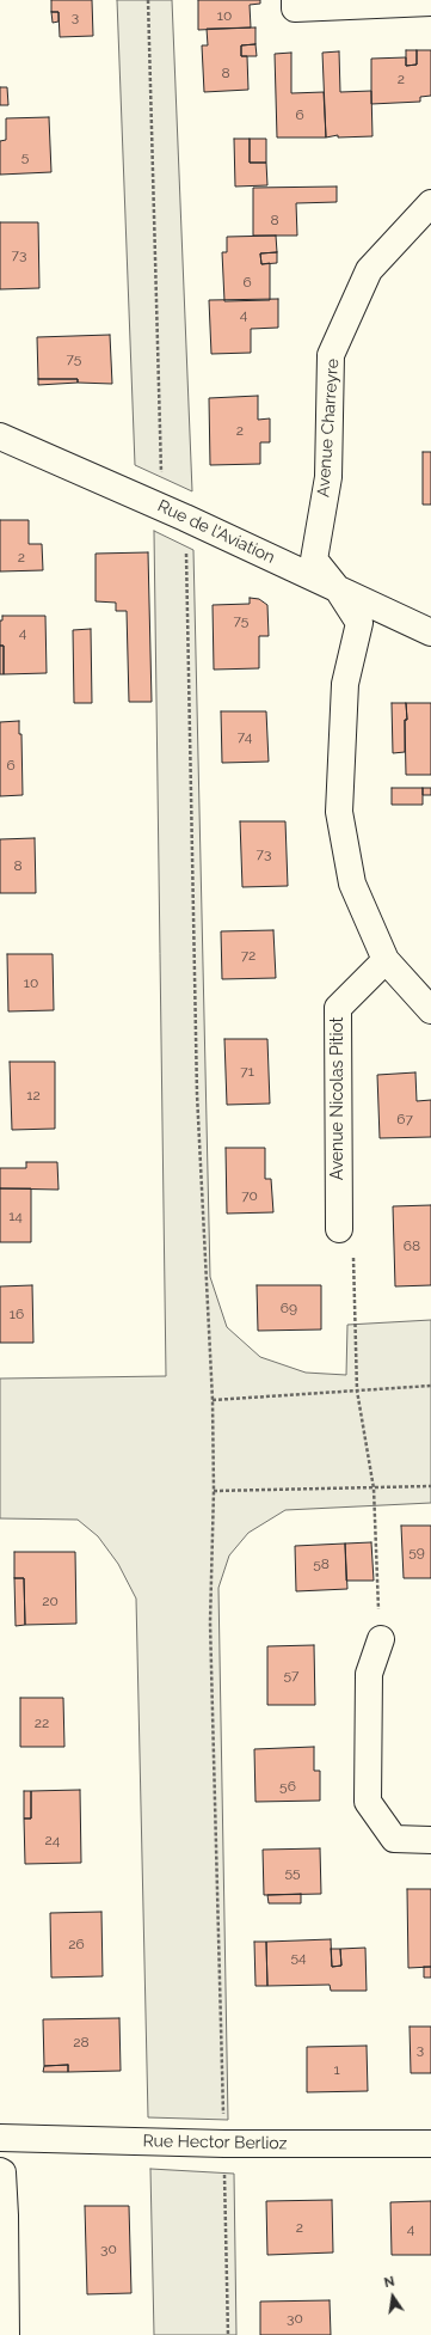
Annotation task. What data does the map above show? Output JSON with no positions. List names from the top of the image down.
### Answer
{
  "streets": {
    "street": [
      "Avenue Charreyre",
      "Rue de l'Aviation",
      "Avenue Nicolas Pitiot",
      "Rue Hector Berlioz"
    ]
  },
  "crossings": [
    ["Avenue Charreyre", "Rue de l'Aviation"]
  ],
  "house_numbers": [
    "10",
    "3",
    "8",
    "2",
    "6",
    "5",
    "8",
    "73",
    "6",
    "4",
    "75",
    "2",
    "2",
    "75",
    "4",
    "74",
    "6",
    "73",
    "8",
    "72",
    "10",
    "71",
    "12",
    "67",
    "70",
    "14",
    "68",
    "69",
    "16",
    "59",
    "58",
    "20",
    "57",
    "22",
    "56",
    "24",
    "55",
    "26",
    "54",
    "28",
    "3",
    "1",
    "2",
    "4",
    "30",
    "30"
  ],
  "north": "top"
}
